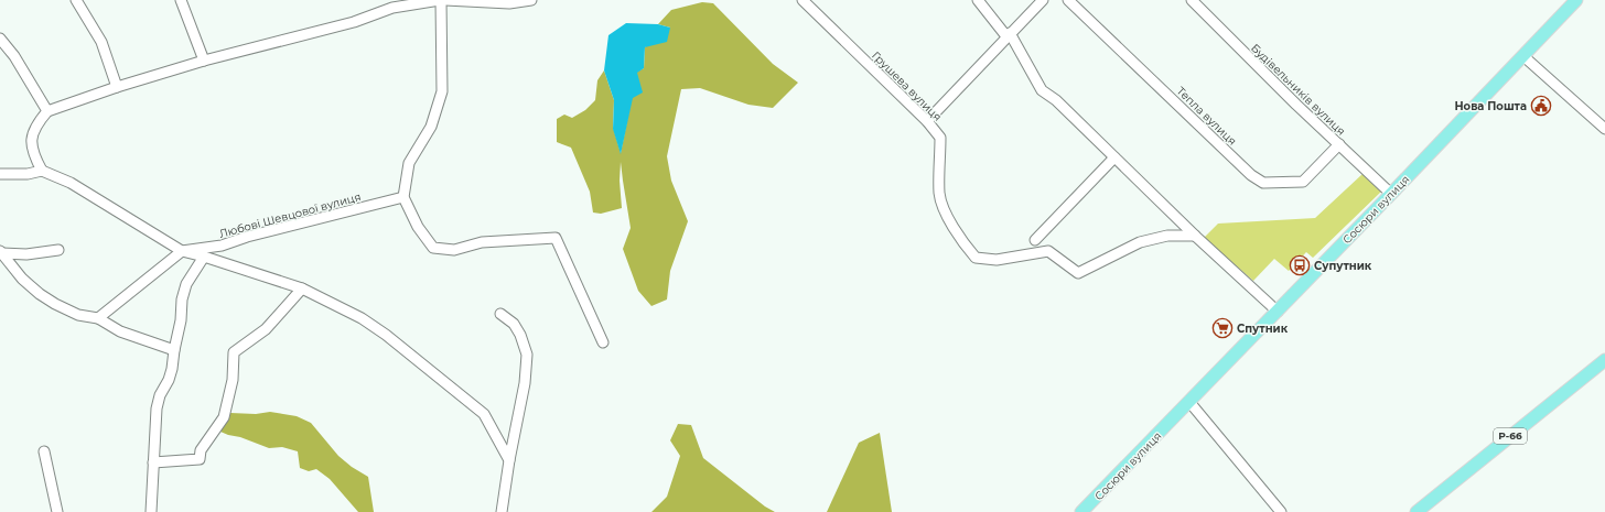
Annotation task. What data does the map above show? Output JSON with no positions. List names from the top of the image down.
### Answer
{
  "streets": {
    "main road": ["Сосюри вулиця", "Р-66"],
    "street": [
      "Грушева вулиця",
      "Будівельників вулиця",
      "Тепла вулиця",
      "Любові Шевцової вулиця"
    ]
  },
  "crossings": [
    ["Будівельників вулиця", "Тепла вулиця"],
    ["Будівельників вулиця", "Сосюри вулиця"]
  ],
  "places": {
    "public building": ["Нова Пошта"],
    "bus stop": ["Супутник"],
    "supermarket": ["Спутник"]
  }
}
